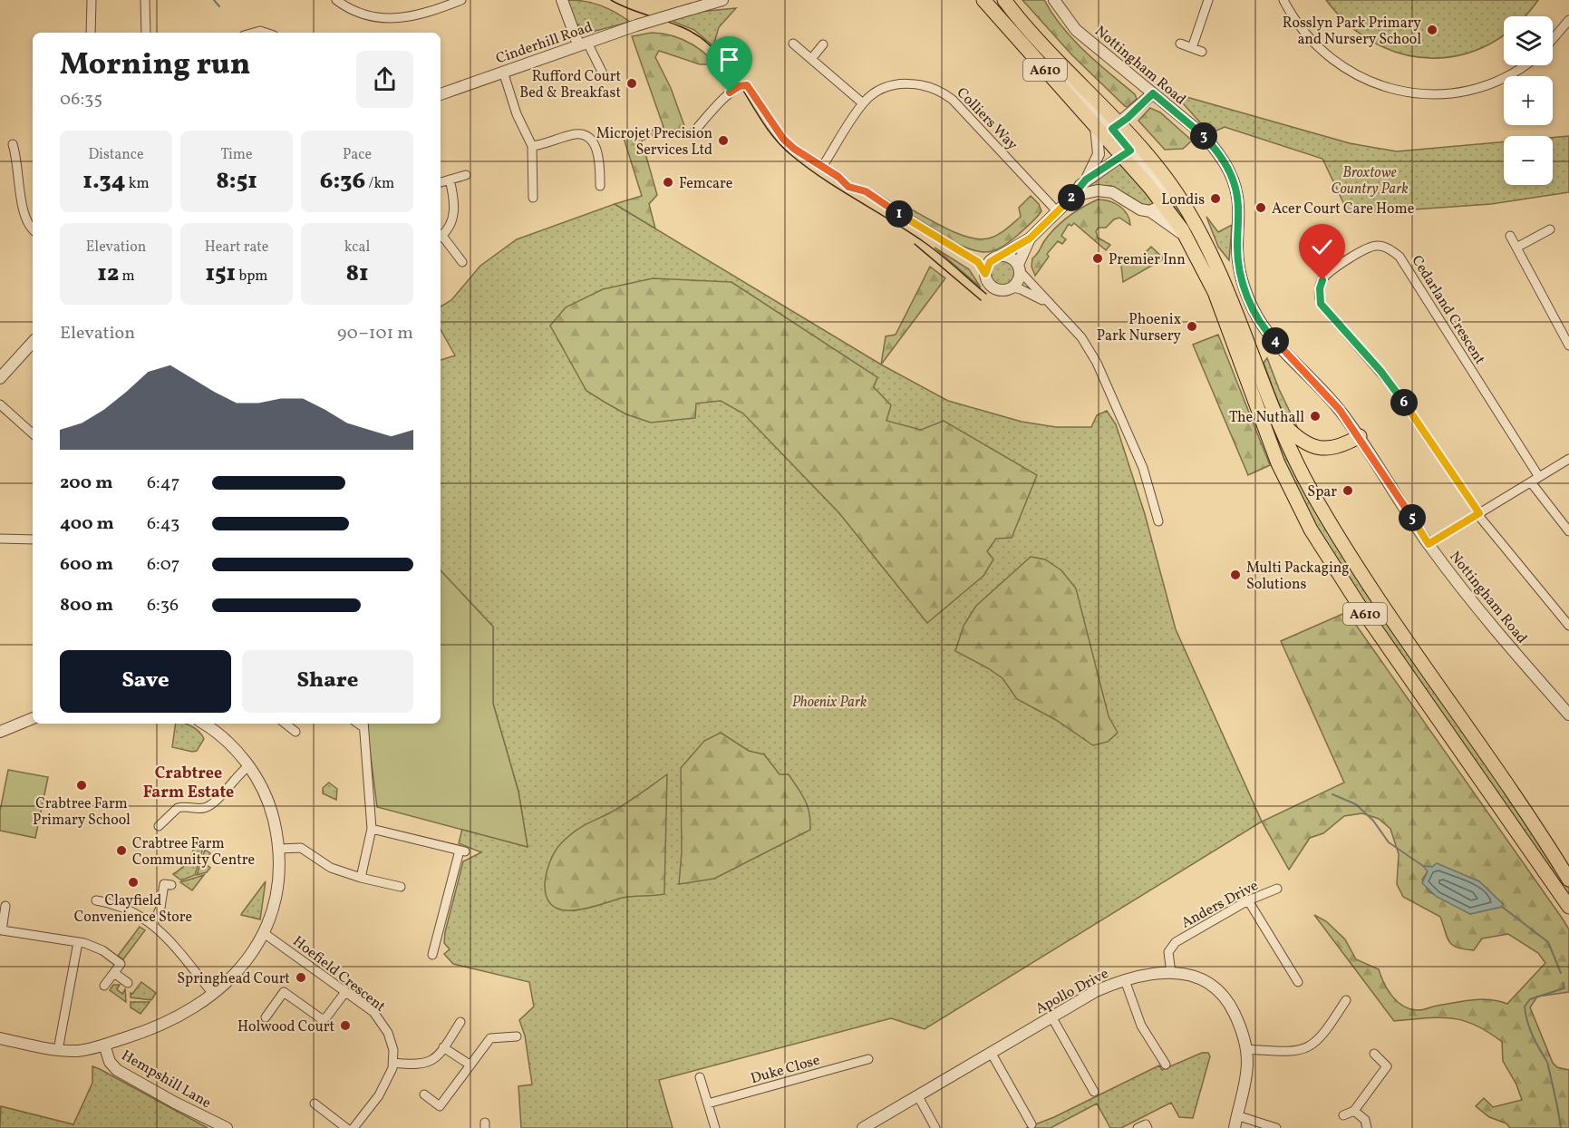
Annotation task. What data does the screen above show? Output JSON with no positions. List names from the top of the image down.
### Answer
{
  "streets": {
    "highway": ["A610"],
    "street": [
      "Cinderhill Road",
      "Nottingham Road",
      "Colliers Way",
      "Cedarland Crescent",
      "Anders Drive",
      "Hoefield Crescent",
      "Apollo Drive",
      "Duke Close",
      "Hempshill Lane"
    ]
  },
  "crossings": [
    ["Anders Drive", "Apollo Drive"]
  ],
  "districts": ["Crabtree Farm Estate"],
  "parks": ["Broxtowe Country Park", "Phoenix Park"],
  "places": [
    "Rosslyn Park Primary and Nursery School",
    "Rufford Court Bed & Breakfast",
    "Microjet Precision Services Ltd",
    "Femcare",
    "Londis",
    "Acer Court Care Home",
    "Premier Inn",
    "Phoenix Park Nursery",
    "The Nuthall",
    "Spar",
    "Multi Packaging Solutions",
    "Crabtree Farm Primary School",
    "Crabtree Farm Community Centre",
    "Clayfield Convenience Store",
    "Springhead Court",
    "Holwood Court"
  ],
  "page": {
    "map_buttons": ["+", "−"],
    "heading": ["Morning run", "06:35"],
    "pins": [
      "3",
      "2",
      "1",
      "4",
      "6",
      "5"
    ],
    "stats": [
      ["Distance", "1.34 km"],
      ["Time", "8:51"],
      ["Pace", "6:36 /km"],
      ["Elevation", "12 m"],
      ["Heart rate", "151 bpm"],
      ["kcal", "81"]
    ],
    "chart": ["Elevation", "90–101 m"],
    "list": [
      {
        "name": "200 m",
        "note": "6:47"
      },
      {
        "name": "400 m",
        "note": "6:43"
      },
      {
        "name": "600 m",
        "note": "6:07"
      },
      {
        "name": "800 m",
        "note": "6:36"
      }
    ],
    "buttons": ["Save", "Share"]
  }
}
